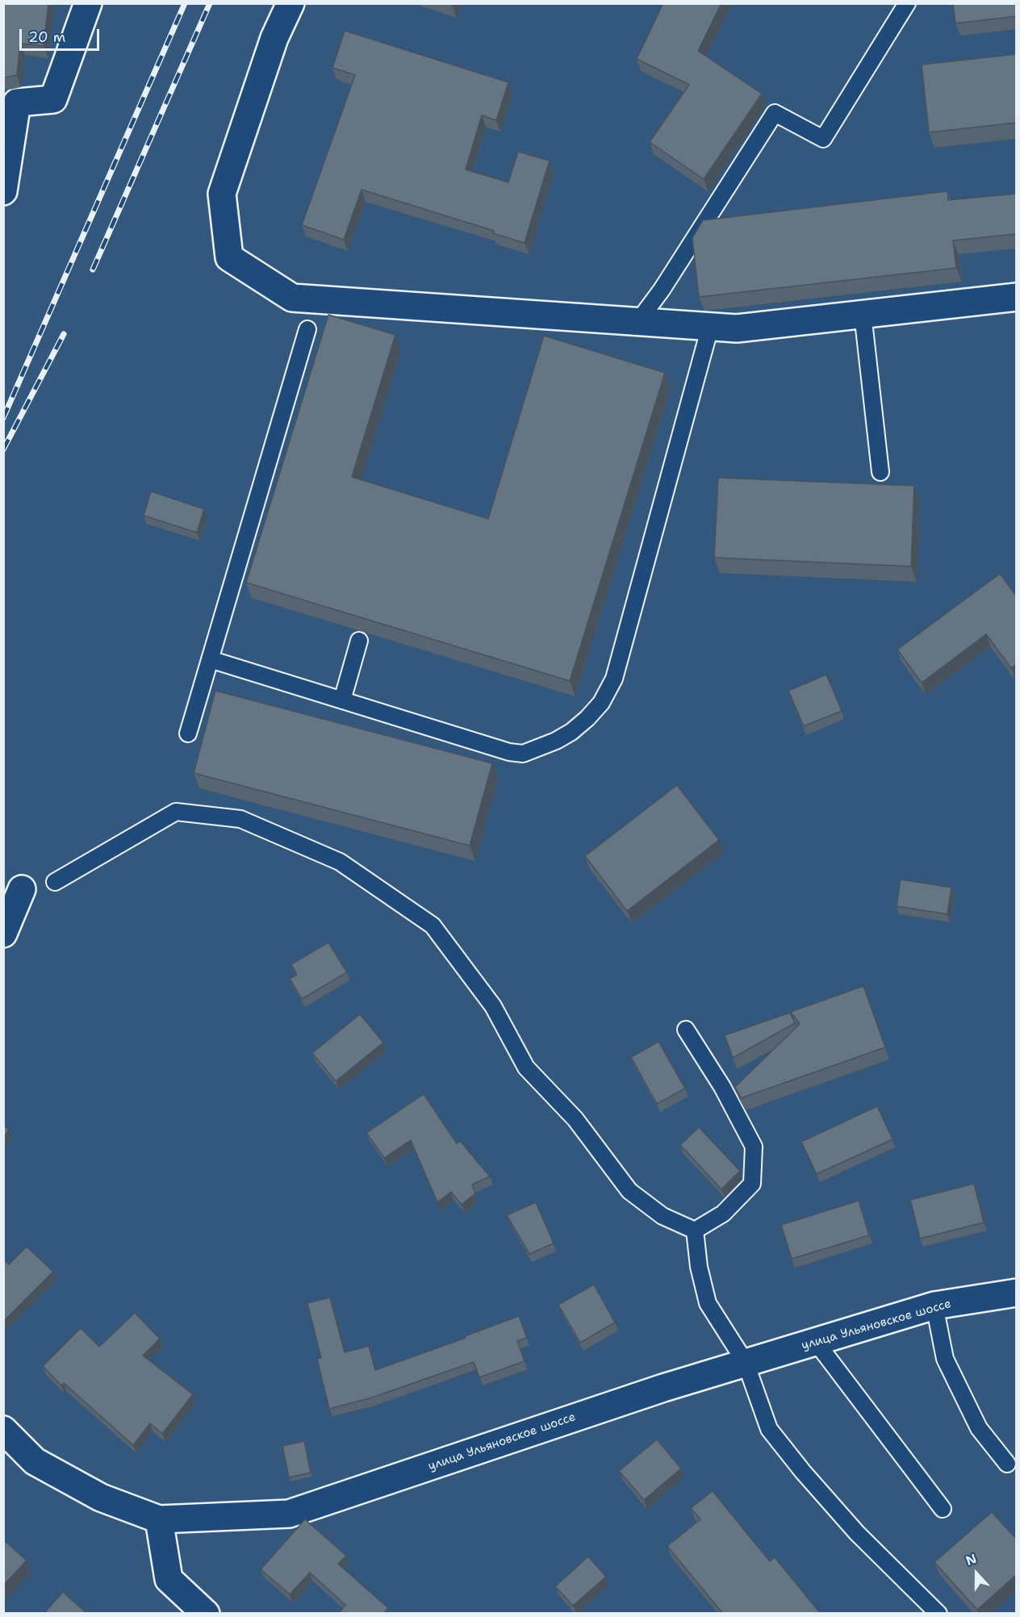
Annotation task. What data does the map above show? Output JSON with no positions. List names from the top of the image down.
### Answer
{
  "streets": {
    "street": ["улица Ульяновское шоссе"]
  },
  "scale_bar": "20 m",
  "north": "top"
}
